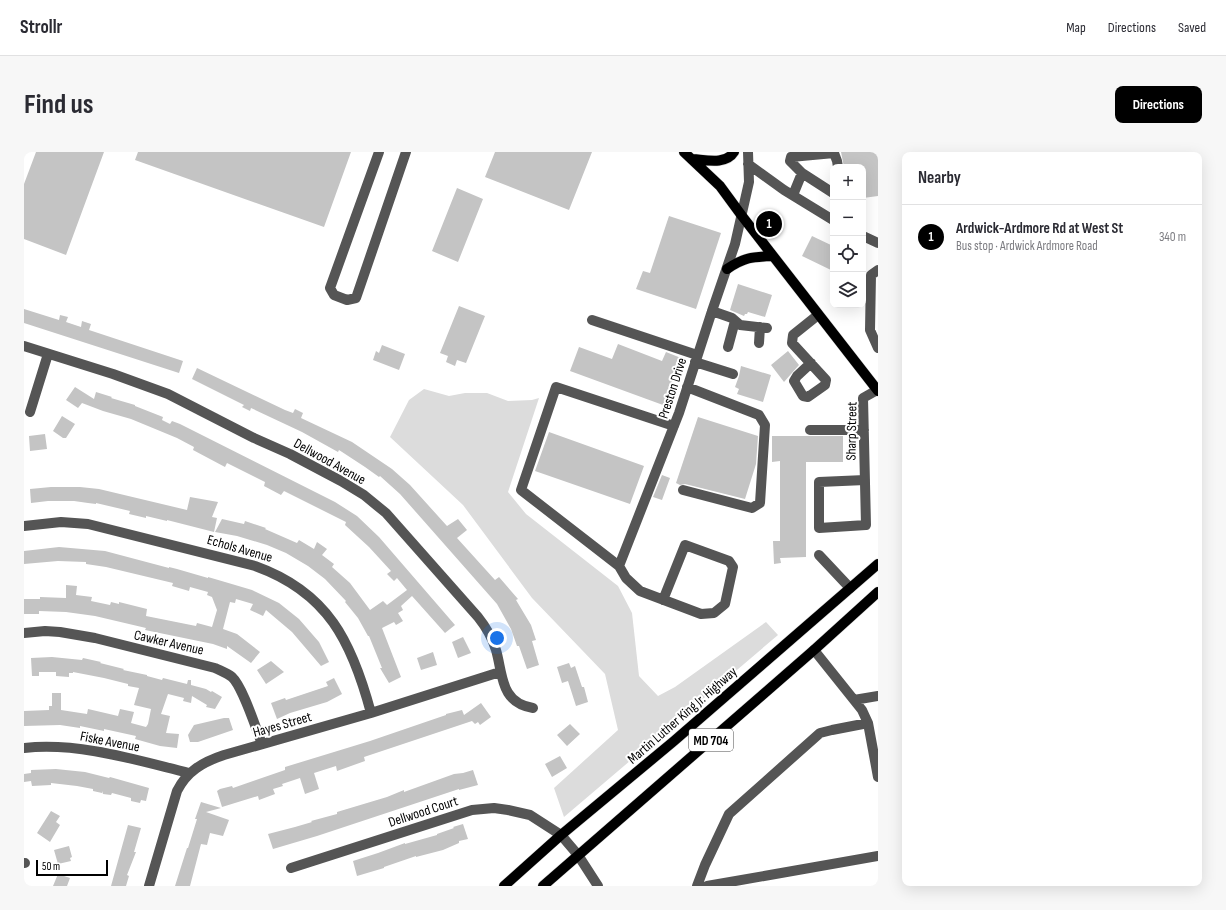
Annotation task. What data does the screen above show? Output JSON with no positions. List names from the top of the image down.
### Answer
{
  "streets": {
    "main road": ["Martin Luther King Jr. Highway", "MD 704"],
    "street": [
      "Preston Drive",
      "Sharp Street",
      "Dellwood Avenue",
      "Echols Avenue",
      "Cawker Avenue",
      "Hayes Street",
      "Fiske Avenue",
      "Dellwood Court"
    ]
  },
  "crossings": [
    ["Dellwood Avenue", "Hayes Street"],
    ["Echols Avenue", "Hayes Street"],
    ["Cawker Avenue", "Hayes Street"],
    ["Martin Luther King Jr. Highway", "Dellwood Court"],
    ["Hayes Street", "Fiske Avenue"],
    ["MD 704", "Dellwood Court"]
  ],
  "scale_bar": "50 m",
  "page": {
    "header": "Strollr",
    "nav": ["Map", "Directions", "Saved"],
    "buttons": "Directions",
    "title": "Find us",
    "heading": "Nearby",
    "map_buttons": ["+", "−"],
    "list": [
      {
        "mark": "1",
        "name": "Ardwick-Ardmore Rd at West St",
        "note": "Bus stop · Ardwick Ardmore Road",
        "value": "340 m"
      }
    ],
    "pins": "1",
    "scale": "50 m"
  }
}
